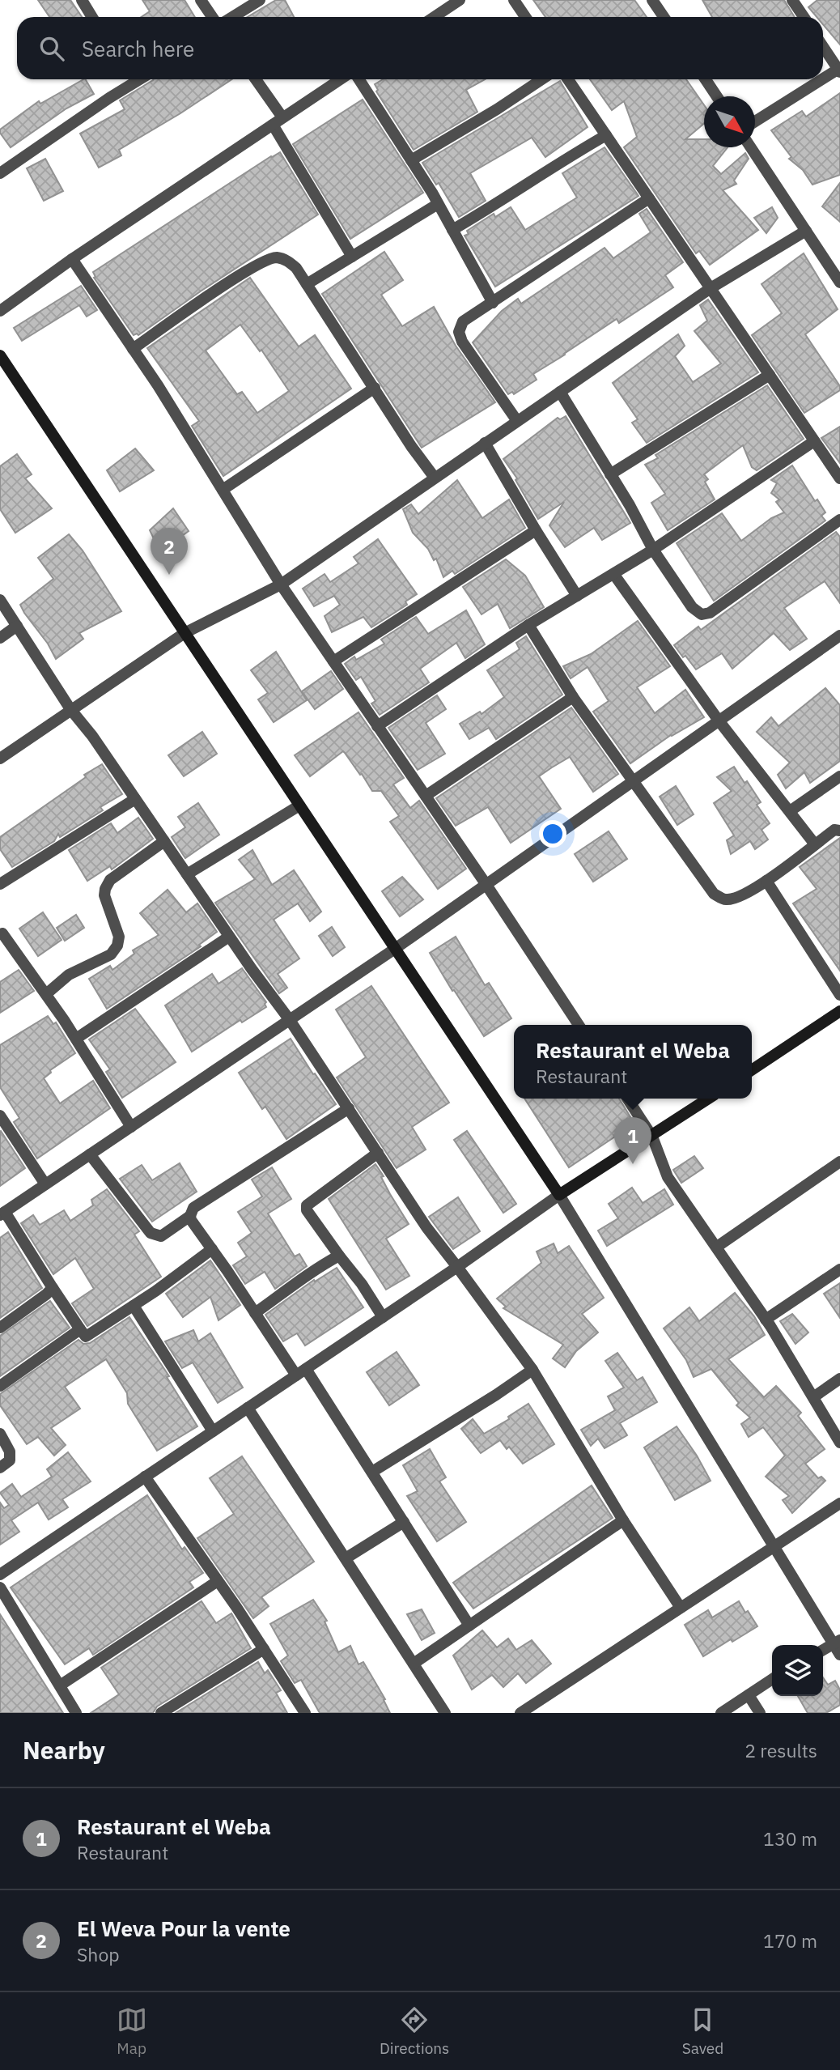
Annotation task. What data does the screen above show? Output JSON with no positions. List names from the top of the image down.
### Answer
{
  "north": "bottom right",
  "page": {
    "search": "Search here",
    "pins": ["2", "1"],
    "popup": ["Restaurant el Weba", "Restaurant"],
    "heading": ["Nearby", "2 results"],
    "list": [
      {
        "mark": "1",
        "name": "Restaurant el Weba",
        "note": "Restaurant",
        "value": "130 m"
      },
      {
        "mark": "2",
        "name": "El Weva Pour la vente",
        "note": "Shop",
        "value": "170 m"
      }
    ],
    "nav": ["Map", "Directions", "Saved"]
  }
}
